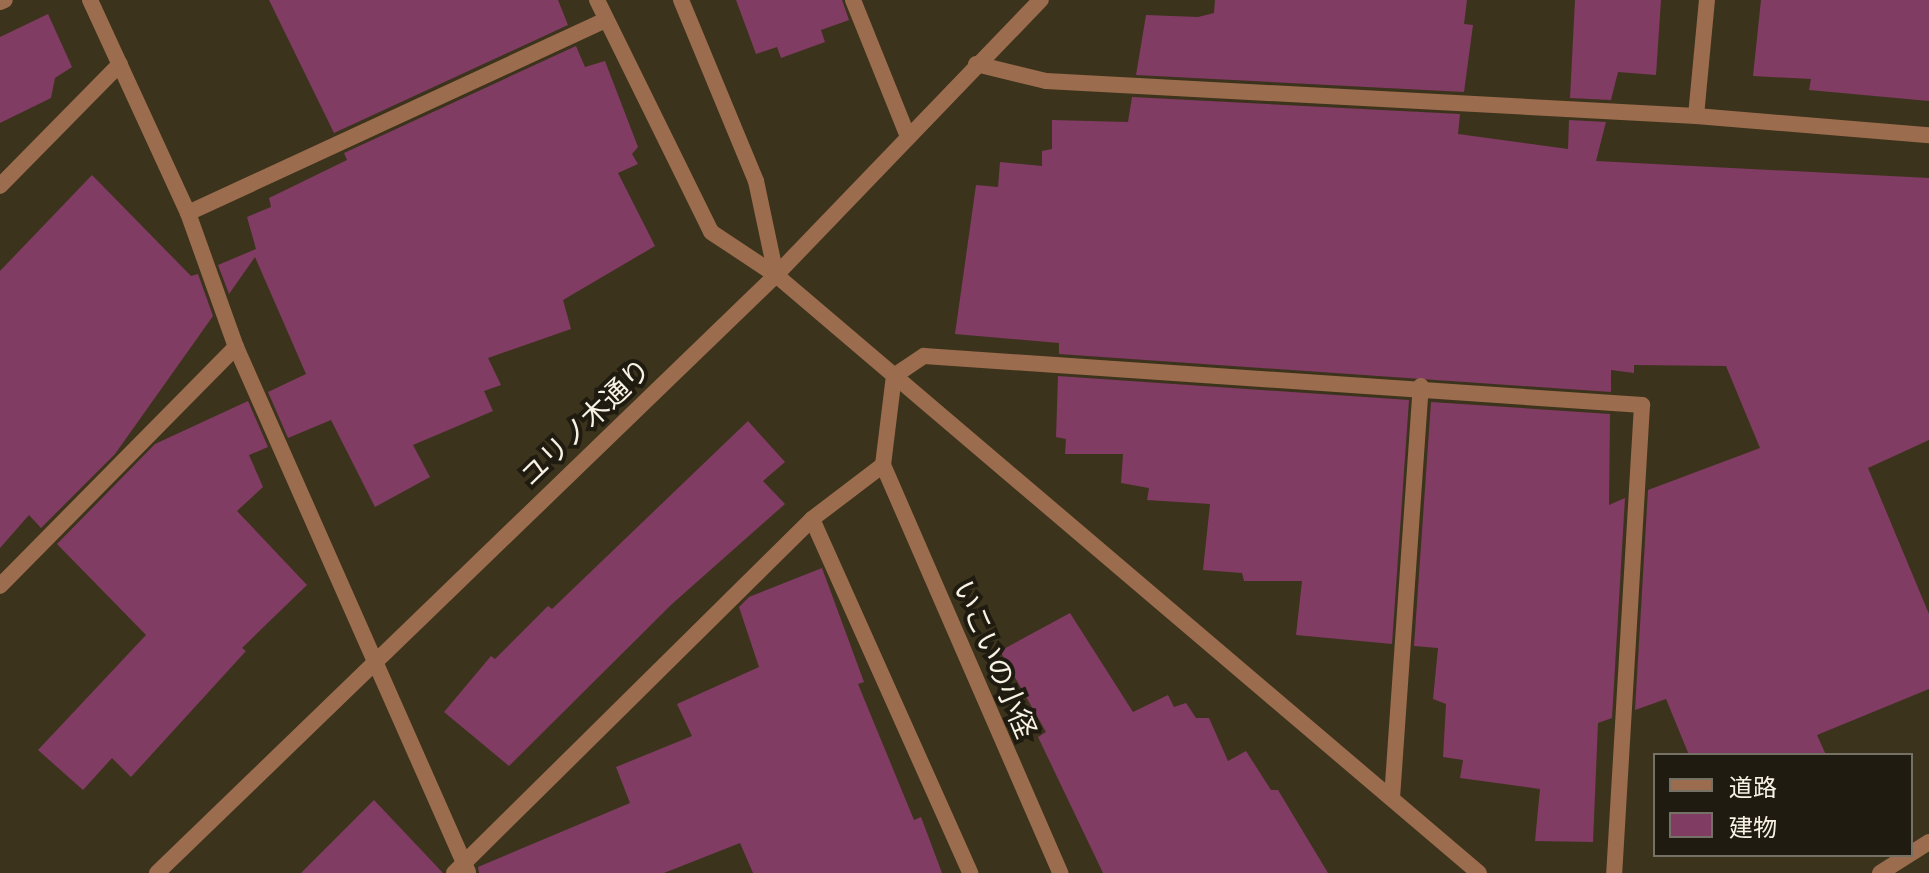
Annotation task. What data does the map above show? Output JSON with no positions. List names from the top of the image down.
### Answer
{
  "streets": {
    "street": ["ユリノ木通り", "いこいの小径"]
  },
  "legend": ["道路", "建物"]
}
